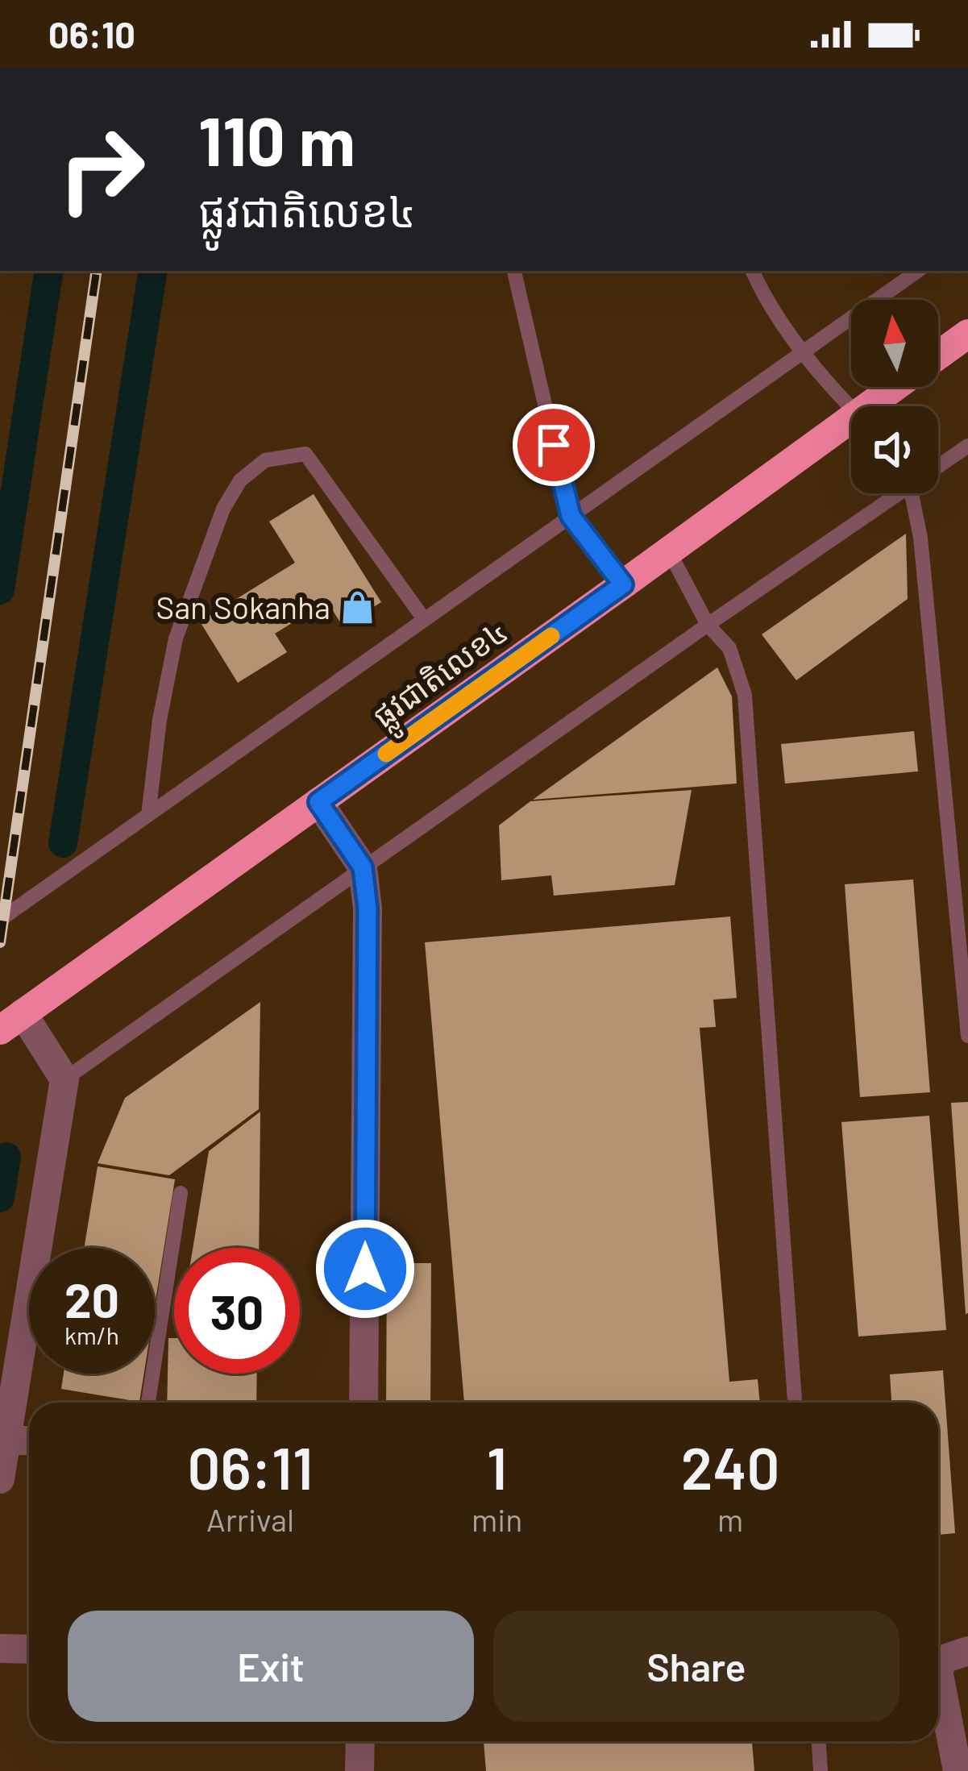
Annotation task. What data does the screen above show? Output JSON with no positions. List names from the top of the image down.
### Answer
{
  "streets": {
    "highway": ["ផ្លូវជាតិលេខ៤"]
  },
  "places": {
    "shop": ["San Sokanha"]
  },
  "north": "top",
  "page": {
    "status": "06:10",
    "turn": ["110 m", "ផ្លូវជាតិលេខ៤"],
    "speed": "20 km/h",
    "limit": "30",
    "eta": [
      "06:11",
      "Arrival",
      "1",
      "min",
      "240",
      "m"
    ],
    "buttons": ["Exit", "Share"]
  }
}
